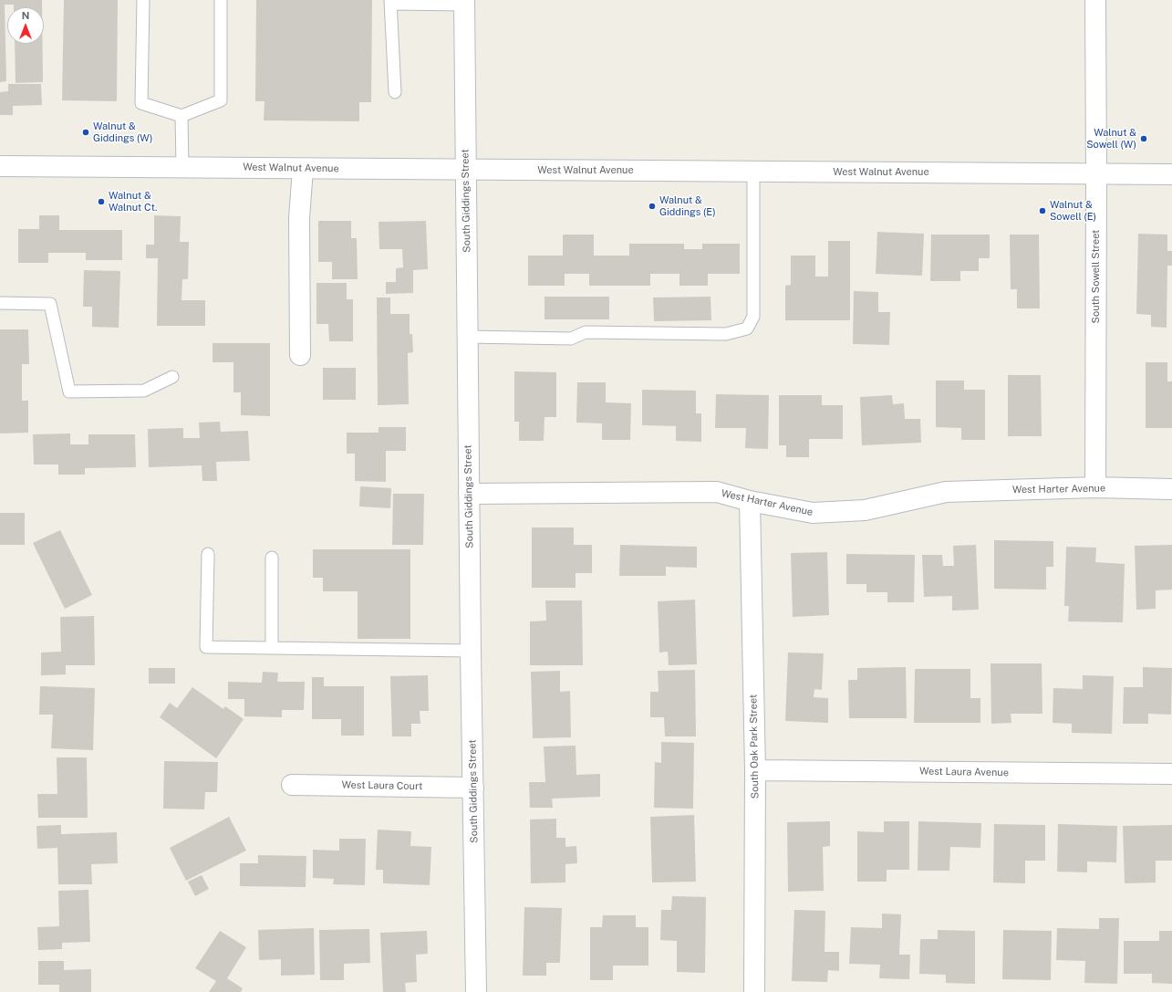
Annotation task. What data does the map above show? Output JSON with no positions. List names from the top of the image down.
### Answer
{
  "streets": {
    "street": [
      "West Walnut Avenue",
      "South Giddings Street",
      "South Sowell Street",
      "West Harter Avenue",
      "South Oak Park Street",
      "West Laura Avenue",
      "West Laura Court"
    ]
  },
  "crossings": [
    ["West Walnut Avenue", "South Giddings Street"],
    ["West Walnut Avenue", "South Sowell Street"],
    ["South Giddings Street", "West Harter Avenue"],
    ["South Giddings Street", "West Laura Court"],
    ["South Sowell Street", "West Harter Avenue"],
    ["West Harter Avenue", "South Oak Park Street"],
    ["South Oak Park Street", "West Laura Avenue"]
  ],
  "places": [
    "Walnut & Giddings (W)",
    "Walnut & Sowell (W)",
    "Walnut & Walnut Ct.",
    "Walnut & Giddings (E)",
    "Walnut & Sowell (E)"
  ],
  "north": "top"
}
